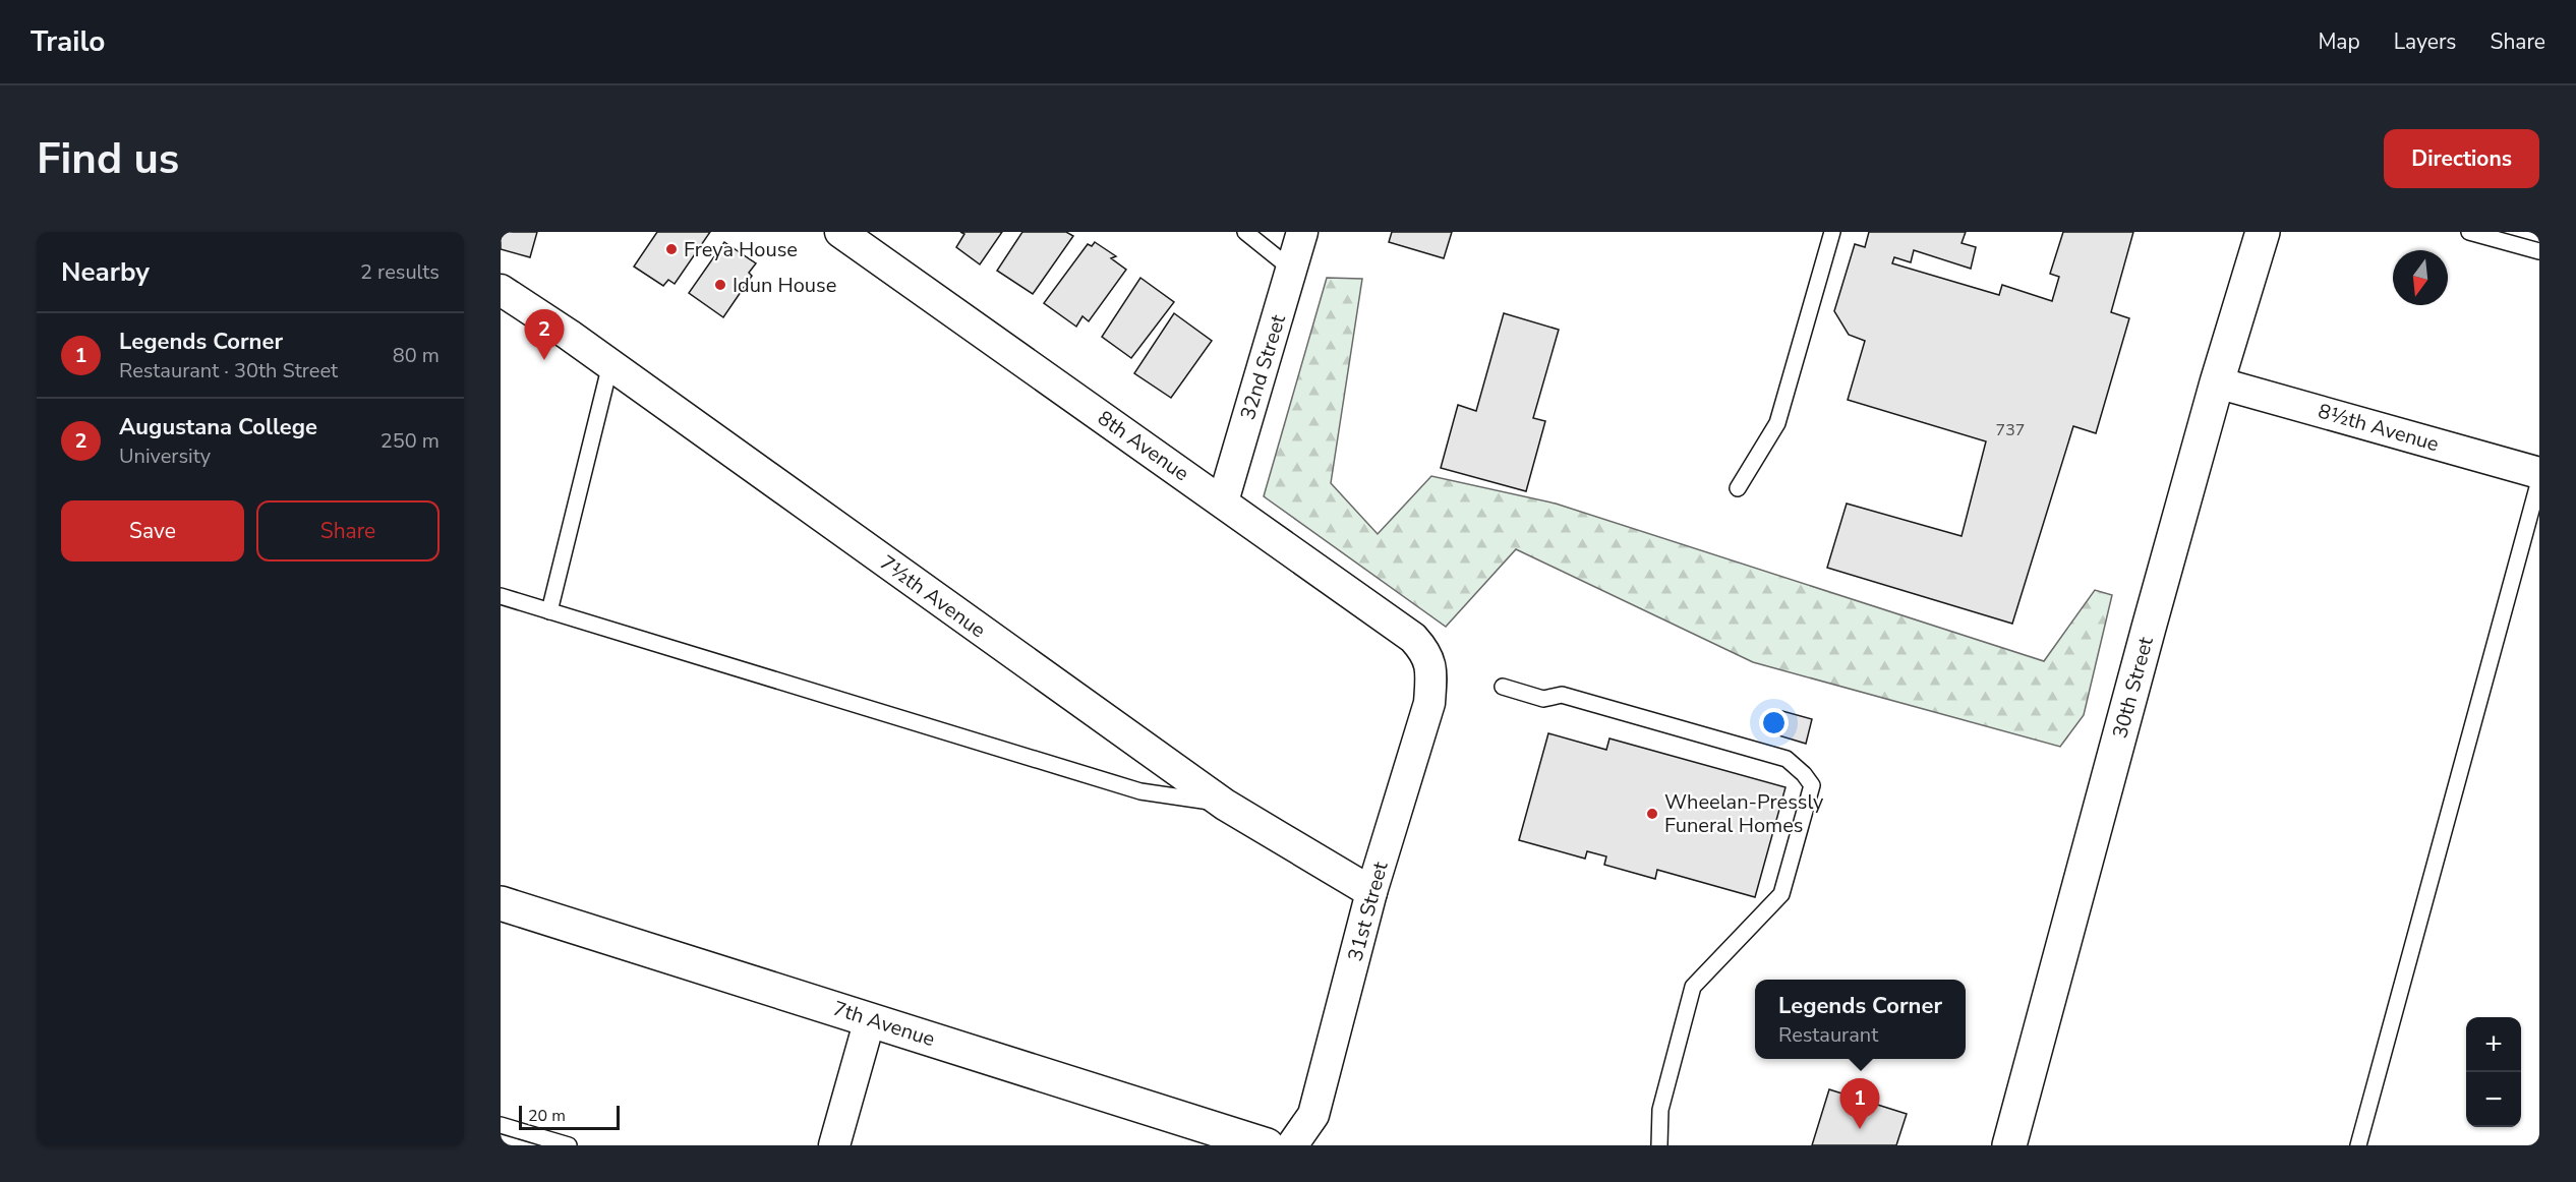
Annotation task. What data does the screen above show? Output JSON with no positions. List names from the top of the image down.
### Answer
{
  "streets": {
    "street": [
      "32nd Street",
      "8½th Avenue",
      "8th Avenue",
      "7½th Avenue",
      "30th Street",
      "31st Street",
      "7th Avenue"
    ]
  },
  "crossings": [
    ["32nd Street", "8th Avenue"],
    ["8½th Avenue", "30th Street"],
    ["8th Avenue", "31st Street"],
    ["7½th Avenue", "31st Street"]
  ],
  "places": ["Freya House", "Idun House", "Wheelan-Pressly Funeral Homes"],
  "house_numbers": ["737"],
  "scale_bar": "20 m",
  "north": "bottom",
  "page": {
    "header": "Trailo",
    "nav": ["Map", "Layers", "Share"],
    "buttons": [
      "Directions",
      ["Save", "Share"]
    ],
    "title": "Find us",
    "heading": ["Nearby", "2 results"],
    "pins": ["2", "1"],
    "list": [
      {
        "mark": "1",
        "name": "Legends Corner",
        "note": "Restaurant · 30th Street",
        "value": "80 m"
      },
      {
        "mark": "2",
        "name": "Augustana College",
        "note": "University",
        "value": "250 m"
      }
    ],
    "popup": ["Legends Corner", "Restaurant"],
    "map_buttons": ["+", "−"],
    "scale": "20 m"
  }
}
